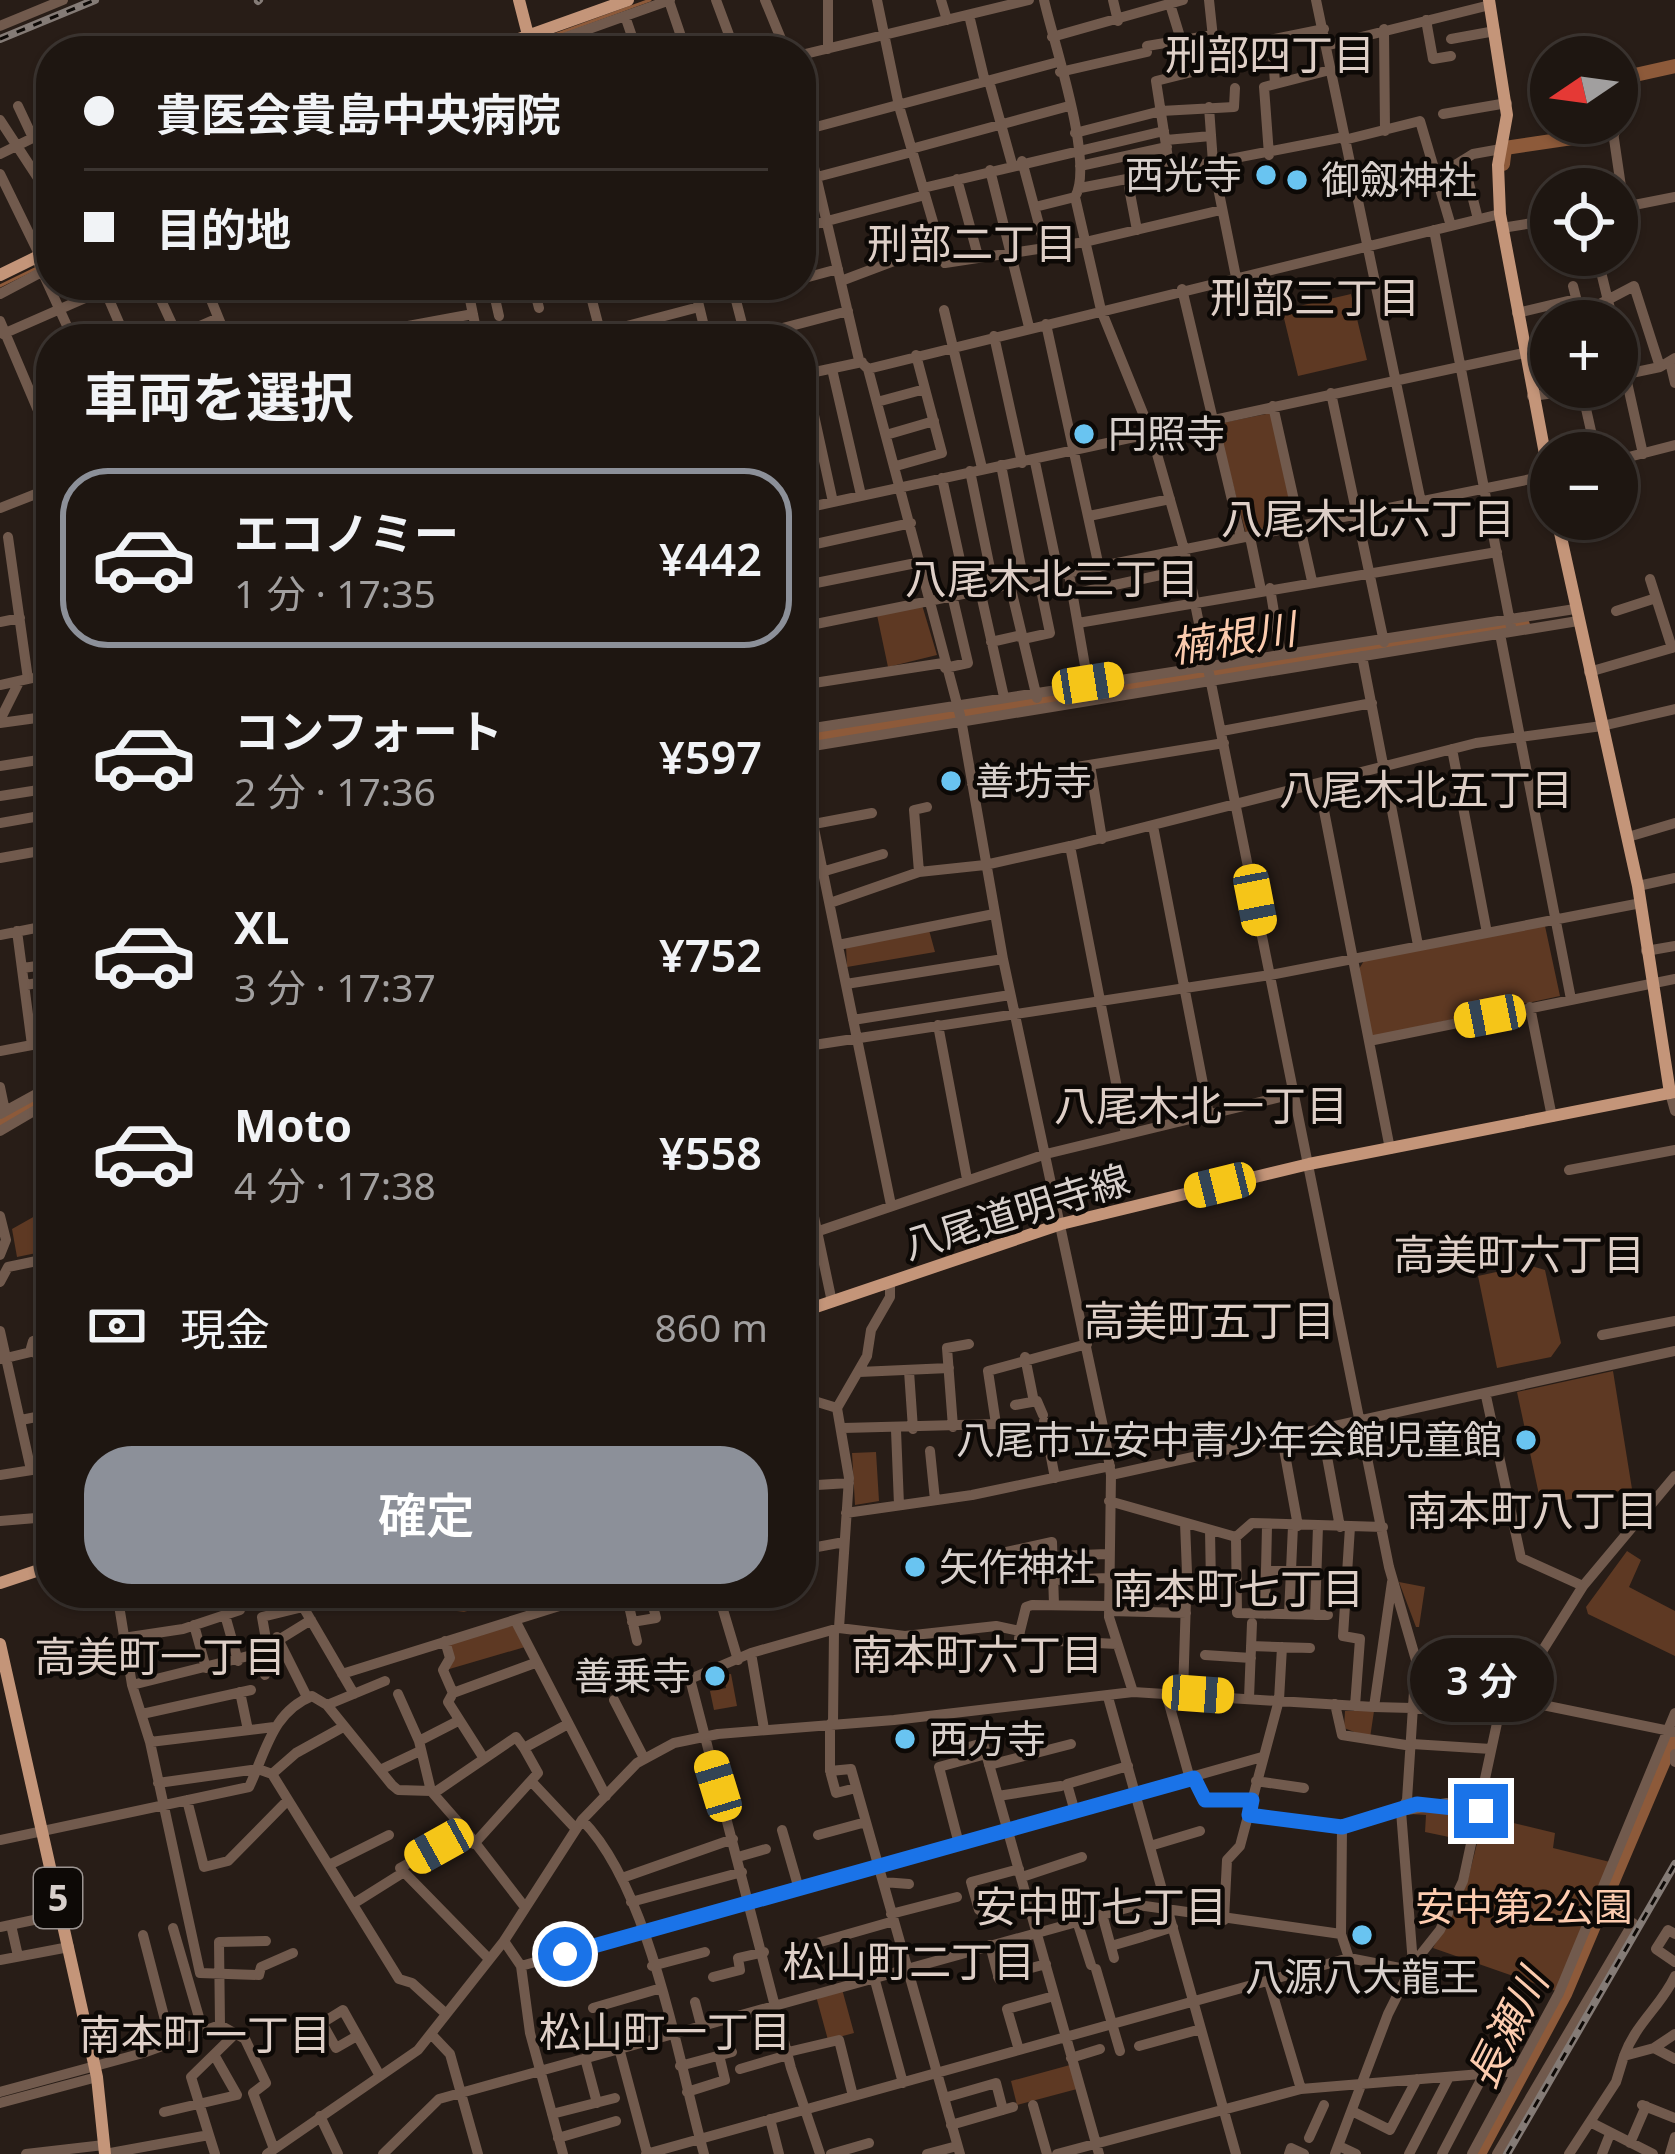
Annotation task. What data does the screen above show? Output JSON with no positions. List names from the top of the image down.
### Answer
{
  "streets": {
    "main road": ["八尾道明寺線", "5"]
  },
  "districts": [
    "刑部四丁目",
    "刑部二丁目",
    "刑部三丁目",
    "八尾木北六丁目",
    "八尾木北三丁目",
    "八尾木北五丁目",
    "八尾木北一丁目",
    "高美町六丁目",
    "高美町五丁目",
    "南本町八丁目",
    "南本町七丁目",
    "南本町六丁目",
    "高美町一丁目",
    "安中町七丁目",
    "松山町二丁目",
    "松山町一丁目",
    "南本町一丁目"
  ],
  "water": ["楠根川", "長瀬川"],
  "parks": ["安中第2公園"],
  "places": [
    "西光寺",
    "御劔神社",
    "円照寺",
    "善坊寺",
    "八尾市立安中青少年会館児童館",
    "矢作神社",
    "善乗寺",
    "西方寺",
    "八源八大龍王"
  ],
  "north": "left",
  "page": {
    "map_buttons": ["+", "−"],
    "banner": ["貴医会貴島中央病院", "目的地"],
    "heading": "車両を選択",
    "list": [
      {
        "name": "エコノミー",
        "note": "1 分 · 17:35",
        "value": "¥442"
      },
      {
        "name": "コンフォート",
        "note": "2 分 · 17:36",
        "value": "¥597"
      },
      {
        "name": "XL",
        "note": "3 分 · 17:37",
        "value": "¥752"
      },
      {
        "name": "Moto",
        "note": "4 分 · 17:38",
        "value": "¥558"
      }
    ],
    "pay": ["現金", "860 m"],
    "buttons": "確定",
    "bubble": "3 分"
  }
}
